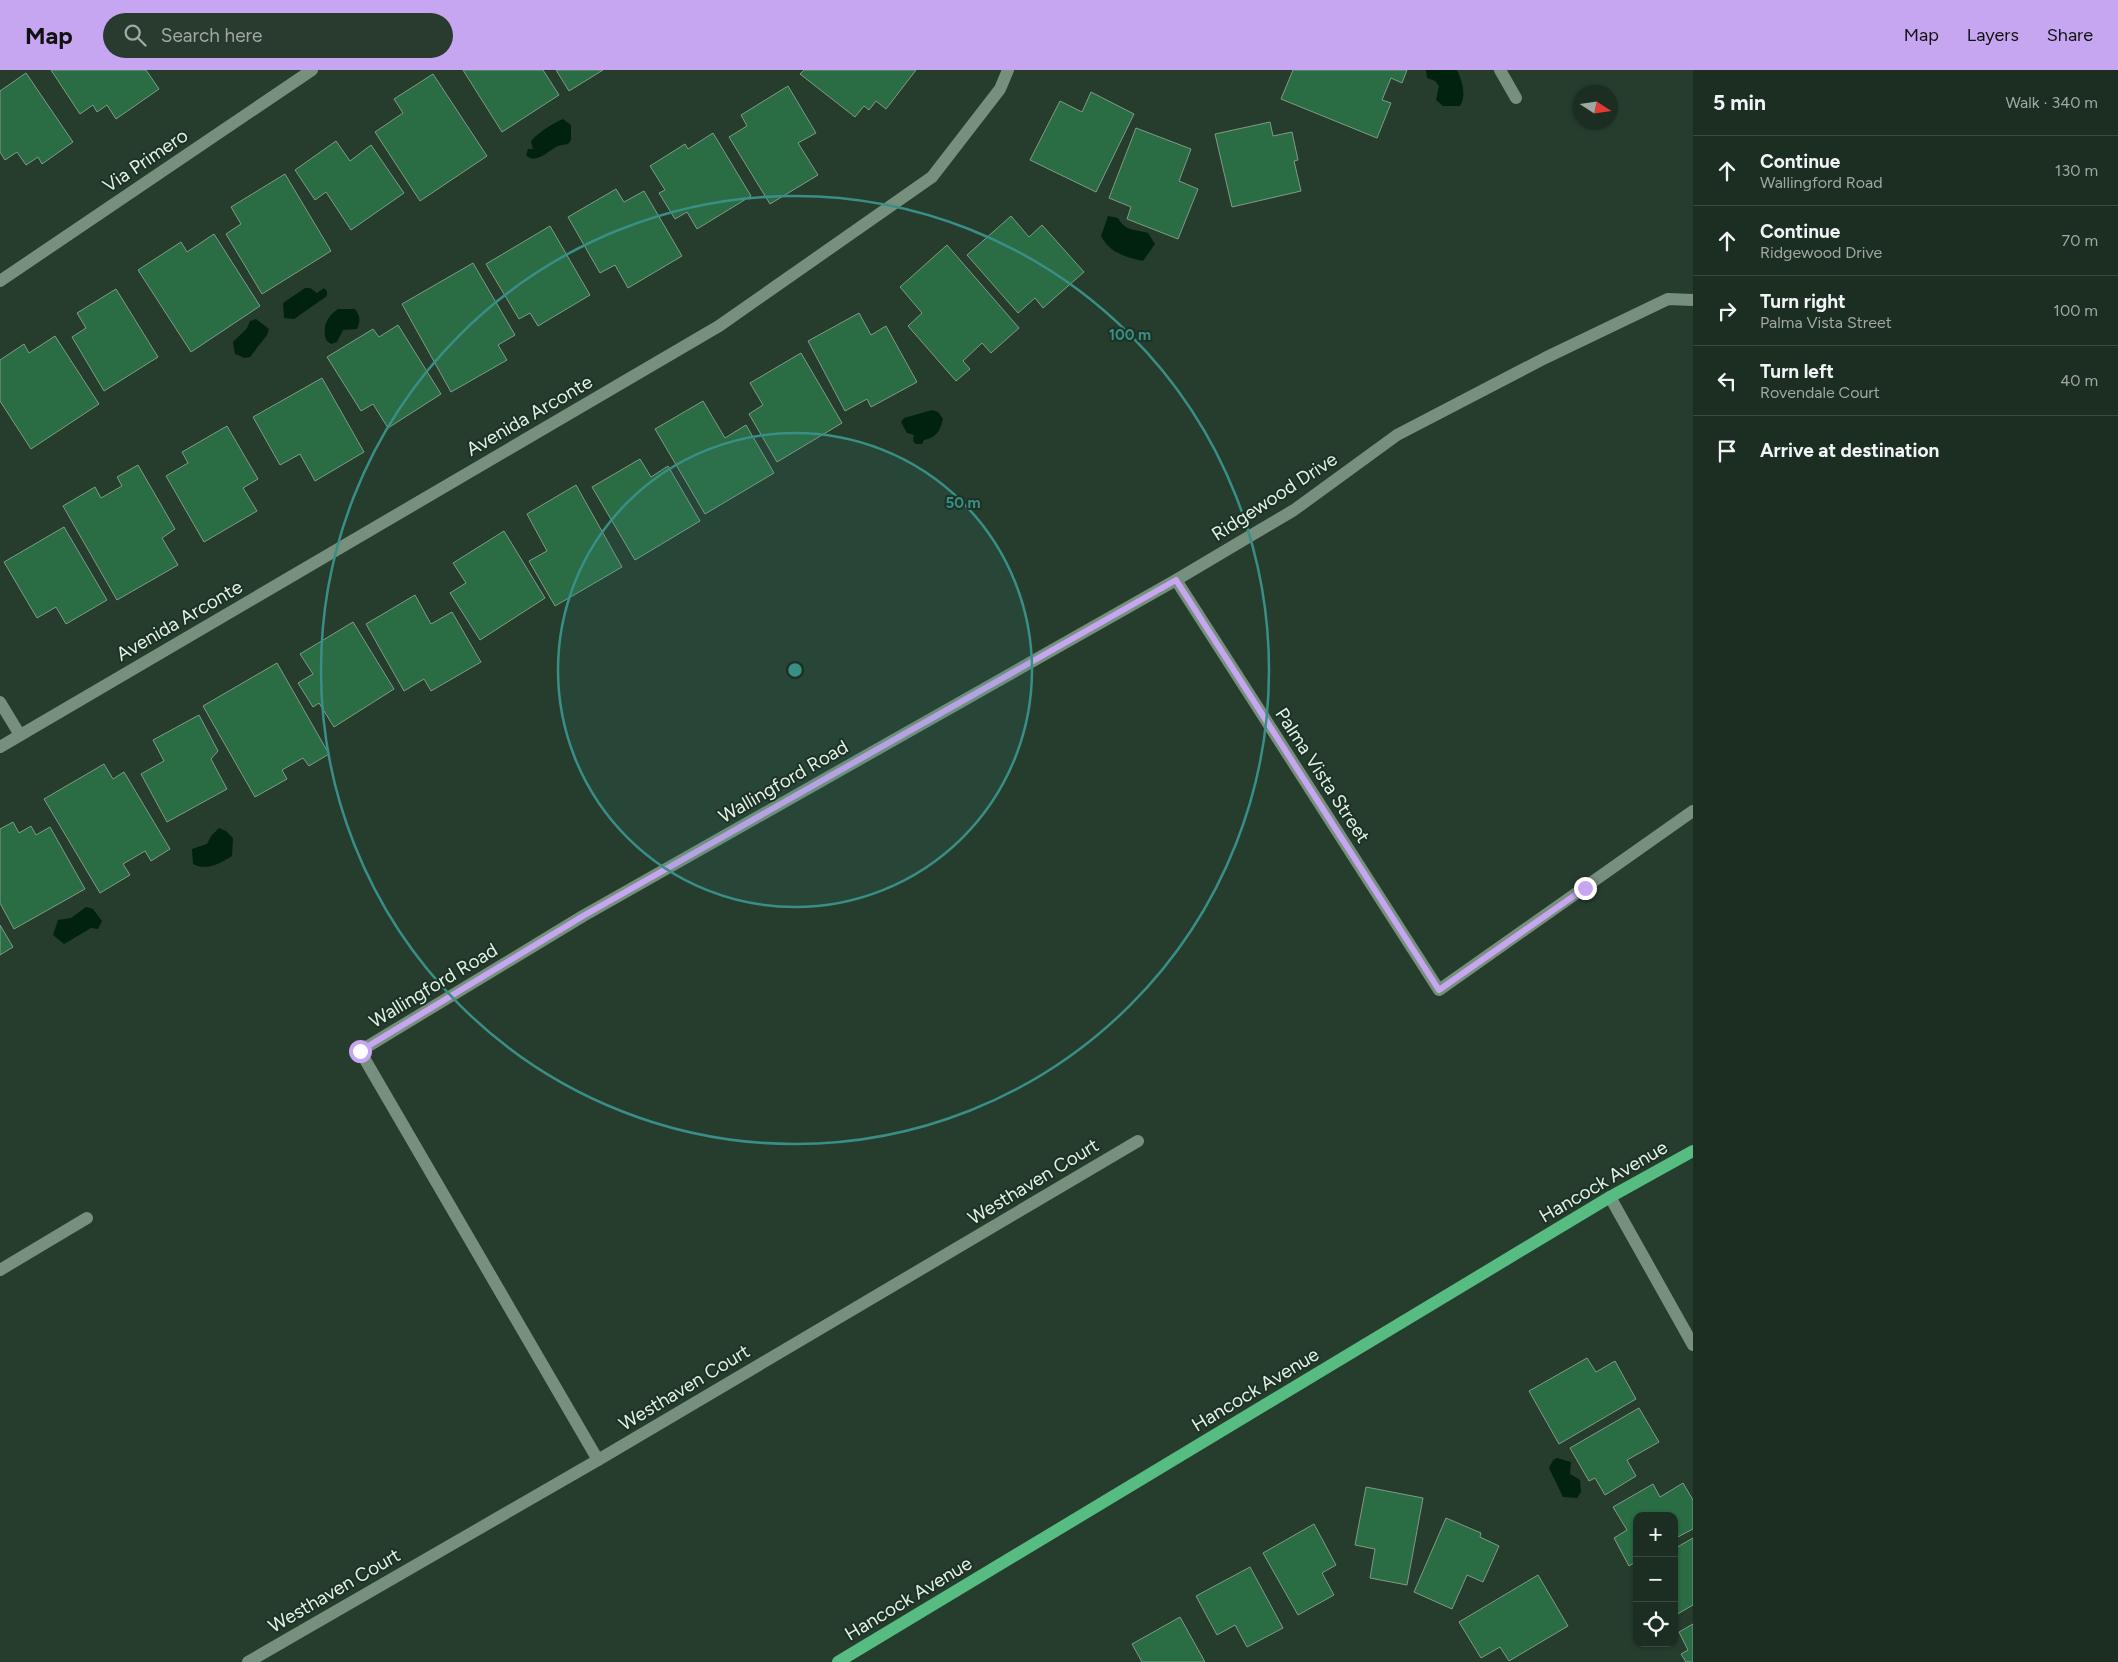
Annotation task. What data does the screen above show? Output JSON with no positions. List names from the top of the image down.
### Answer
{
  "streets": {
    "main road": ["Hancock Avenue"],
    "street": [
      "Via Primero",
      "Avenida Arconte",
      "Ridgewood Drive",
      "Palma Vista Street",
      "Wallingford Road",
      "Westhaven Court"
    ]
  },
  "crossings": [
    ["Ridgewood Drive", "Palma Vista Street"],
    ["Ridgewood Drive", "Wallingford Road"],
    ["Wallingford Road", "Westhaven Court"]
  ],
  "north": "right",
  "page": {
    "header": "Map",
    "search": "Search here",
    "nav": ["Map", "Layers", "Share"],
    "heading": ["5 min", "Walk · 340 m"],
    "list": [
      ["Continue", "Wallingford Road", "130 m"],
      ["Continue", "Ridgewood Drive", "70 m"],
      ["Turn right", "Palma Vista Street", "100 m"],
      ["Turn left", "Rovendale Court", "40 m"],
      "Arrive at destination"
    ],
    "map_buttons": ["+", "−"]
  },
  "rings": ["100 m", "50 m"]
}
